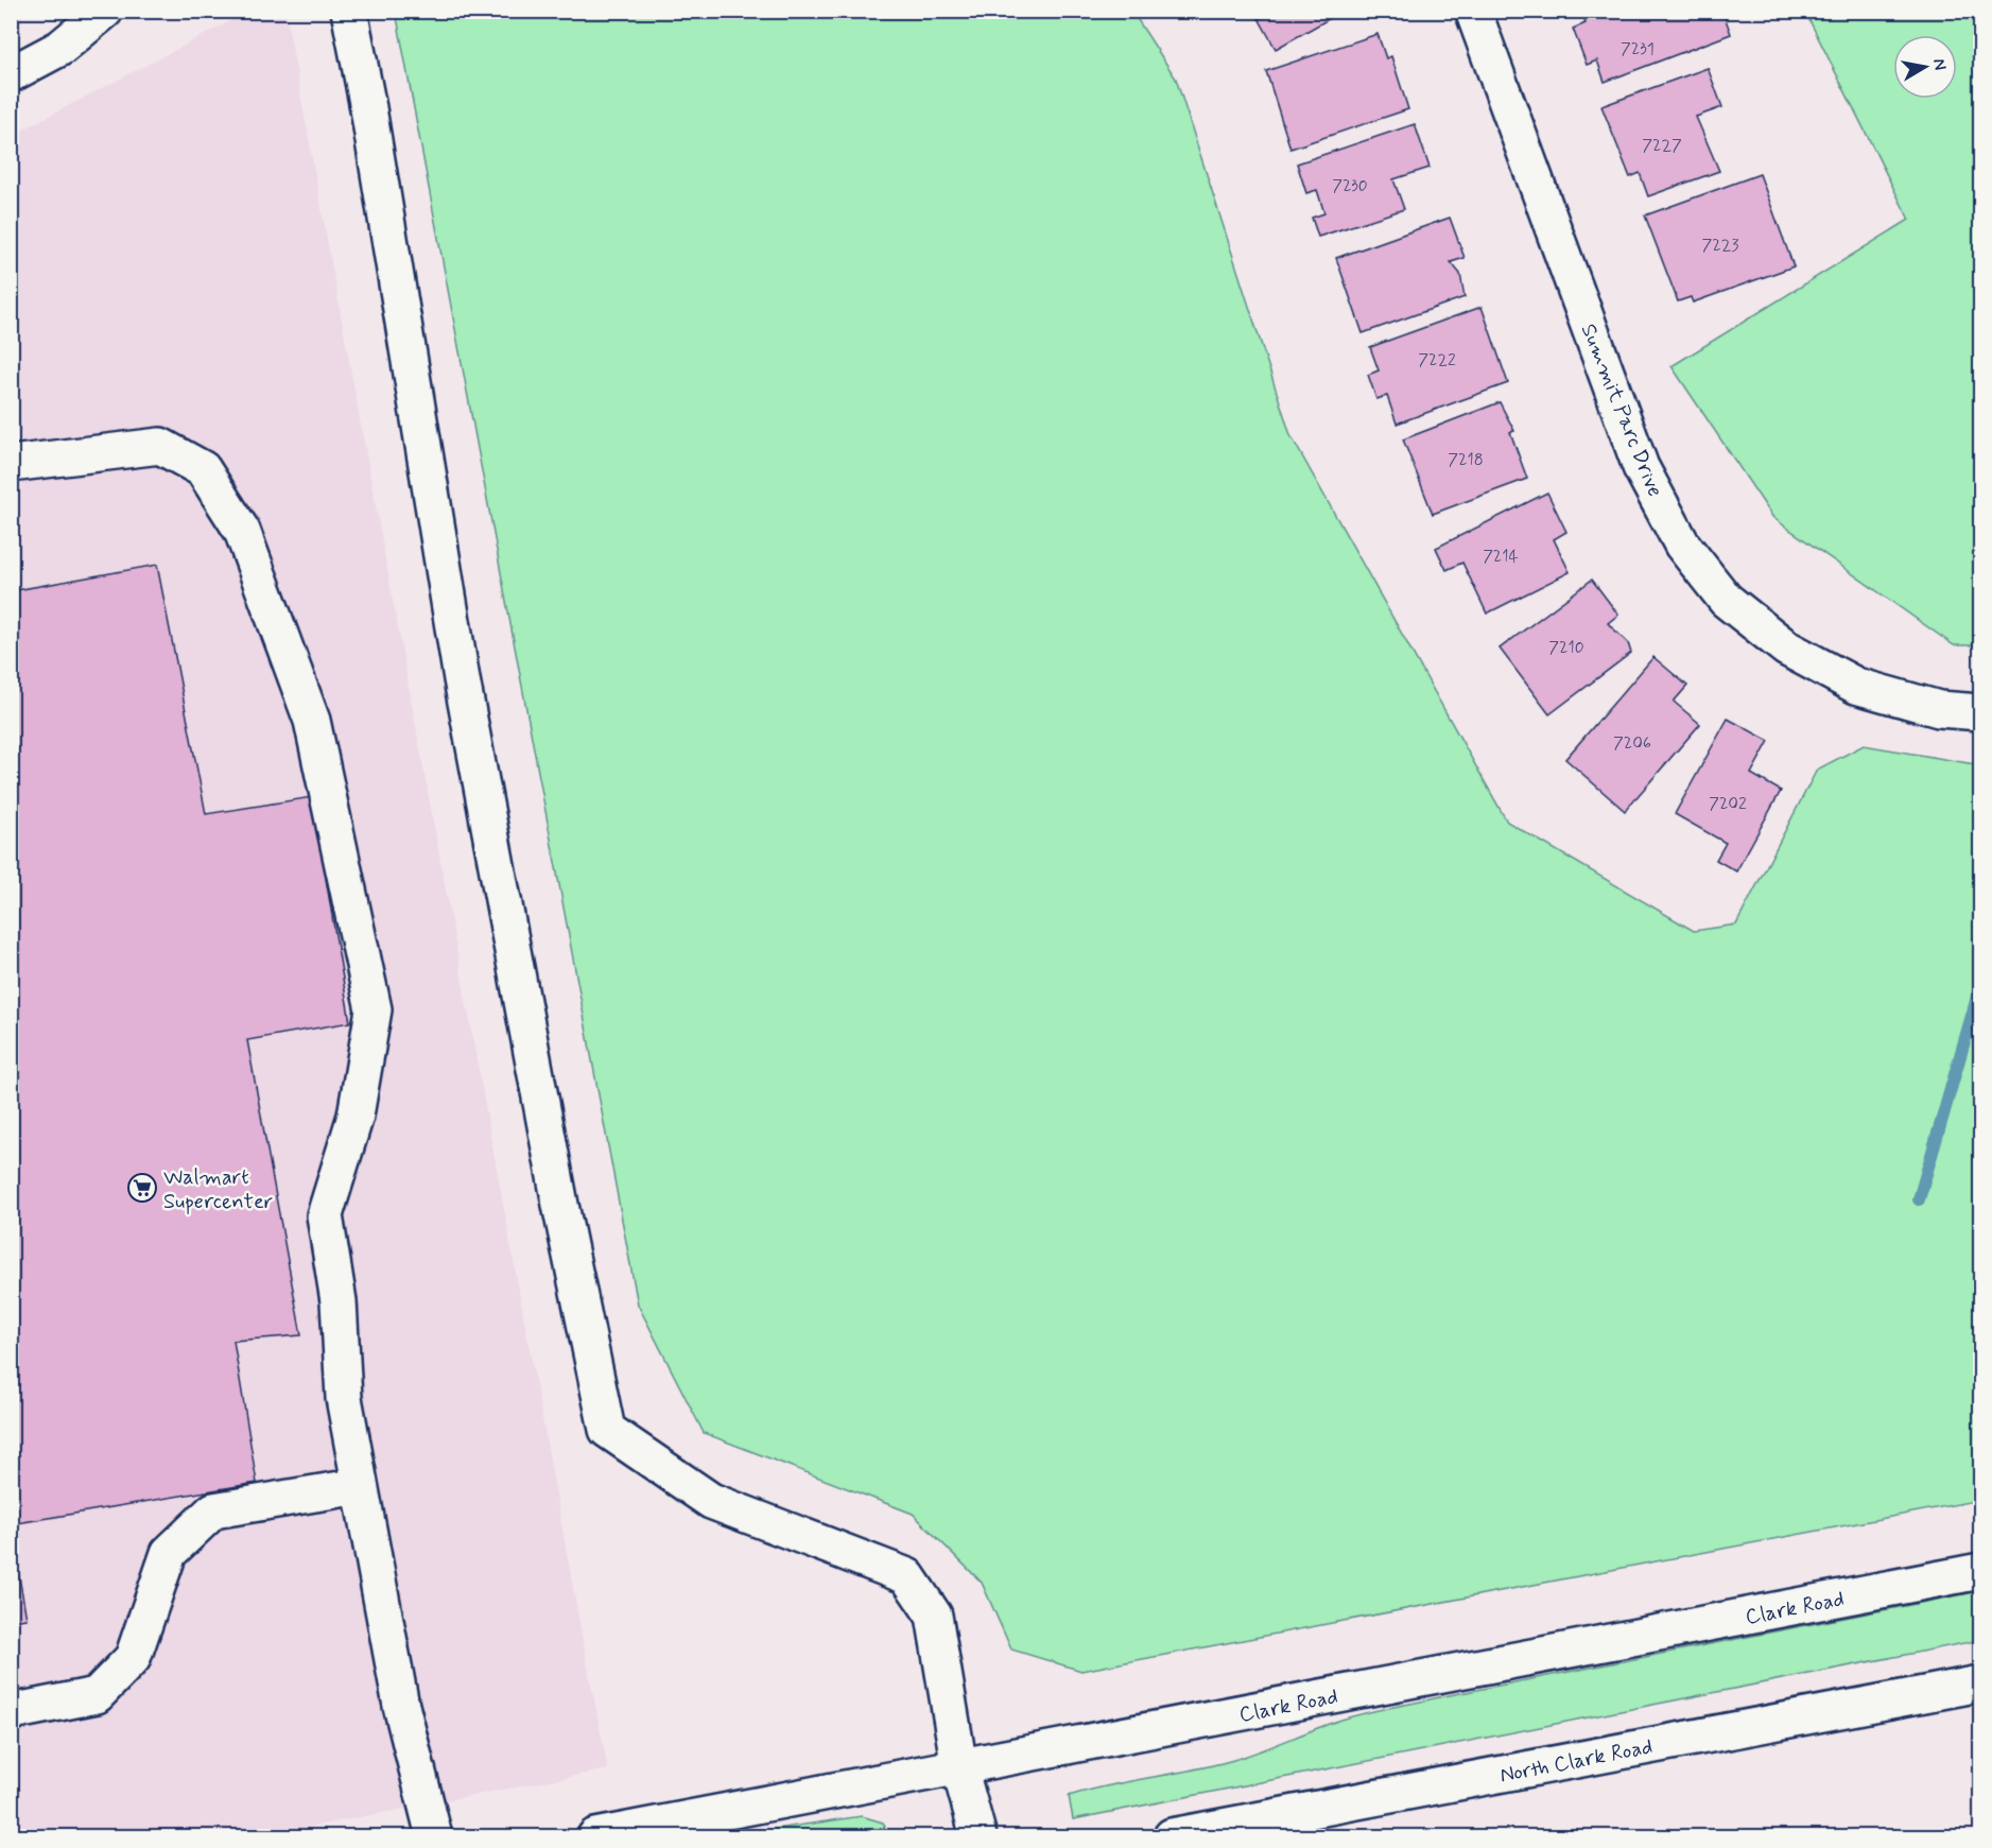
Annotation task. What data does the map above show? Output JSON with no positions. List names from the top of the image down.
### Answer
{
  "streets": {
    "main road": ["Summit Parc Drive", "Clark Road", "North Clark Road"]
  },
  "places": {
    "supermarket": ["Walmart Supercenter"]
  },
  "house_numbers": [
    "7231",
    "7227",
    "7230",
    "7223",
    "7222",
    "7218",
    "7214",
    "7210",
    "7206",
    "7202"
  ],
  "north": "right"
}
